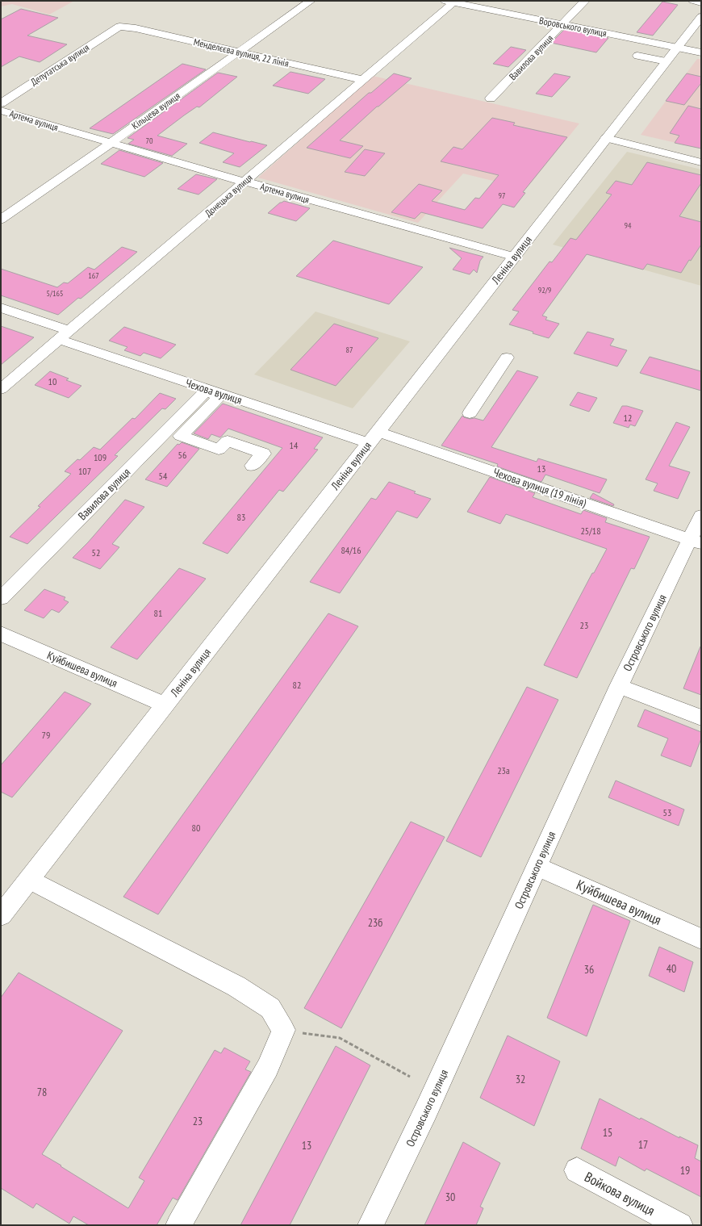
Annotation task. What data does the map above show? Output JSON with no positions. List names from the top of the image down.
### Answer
{
  "streets": {
    "street": [
      "Воровського вулиця",
      "Менделєєва вулиця, 22 лінія",
      "Вавилова вулиця",
      "Депутатська вулиця",
      "Кільцева вулиця",
      "Артема вулиця",
      "Донецька вулиця",
      "Леніна вулиця",
      "Чехова вулиця",
      "Чехова вулиця (19 лiнiя)",
      "Островського вулиця",
      "Куйбишева вулиця",
      "Войкова вулиця"
    ]
  },
  "crossings": [
    ["Воровського вулиця", "Вавилова вулиця"],
    ["Воровського вулиця", "Донецька вулиця"],
    ["Воровського вулиця", "Леніна вулиця"],
    ["Менделєєва вулиця, 22 лінія", "Депутатська вулиця"],
    ["Менделєєва вулиця, 22 лінія", "Кільцева вулиця"],
    ["Менделєєва вулиця, 22 лінія", "Донецька вулиця"],
    ["Вавилова вулиця", "Чехова вулиця"],
    ["Кільцева вулиця", "Артема вулиця"],
    ["Артема вулиця", "Донецька вулиця"],
    ["Артема вулиця", "Леніна вулиця"],
    ["Донецька вулиця", "Чехова вулиця"],
    ["Леніна вулиця", "Чехова вулиця"],
    ["Леніна вулиця", "Чехова вулиця (19 лiнiя)"],
    ["Леніна вулиця", "Куйбишева вулиця"],
    ["Чехова вулиця", "Чехова вулиця (19 лiнiя)"],
    ["Чехова вулиця (19 лiнiя)", "Островського вулиця"],
    ["Островського вулиця", "Куйбишева вулиця"]
  ],
  "house_numbers": [
    "70",
    "97",
    "94",
    "167",
    "92/9",
    "5/165",
    "87",
    "10",
    "12",
    "14",
    "56",
    "109",
    "13",
    "107",
    "54",
    "83",
    "25/18",
    "84/16",
    "52",
    "81",
    "23",
    "82",
    "79",
    "23а",
    "53",
    "80",
    "23б",
    "40",
    "36",
    "32",
    "78",
    "23",
    "15",
    "17",
    "13",
    "19",
    "30"
  ]
}
